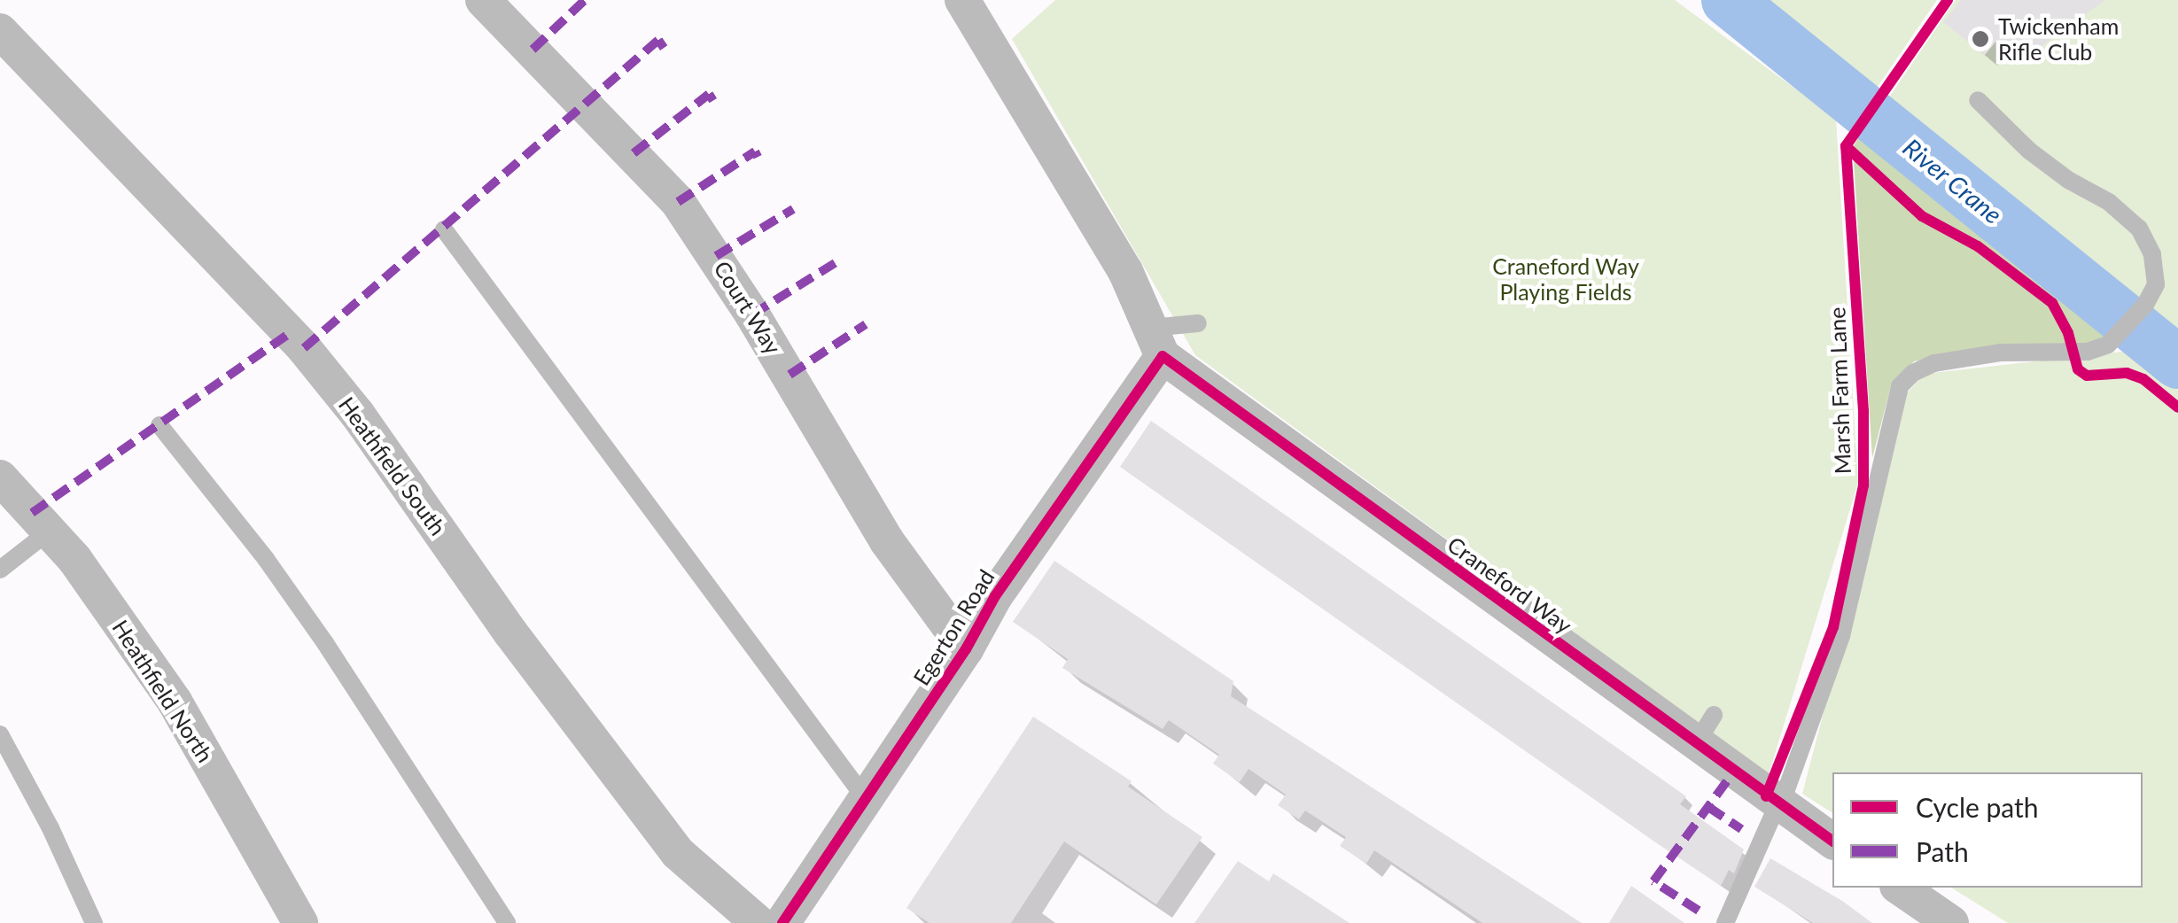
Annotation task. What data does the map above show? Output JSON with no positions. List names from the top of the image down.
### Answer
{
  "streets": {
    "street": [
      "Court Way",
      "Heathfield South",
      "Craneford Way",
      "Egerton Road",
      "Heathfield North"
    ],
    "cycle path": ["Marsh Farm Lane"]
  },
  "crossings": [
    ["Court Way", "Egerton Road"],
    ["Craneford Way", "Egerton Road"]
  ],
  "water": ["River Crane"],
  "parks": ["Craneford Way Playing Fields"],
  "places": ["Twickenham Rifle Club"],
  "legend": ["Cycle path", "Path"]
}
